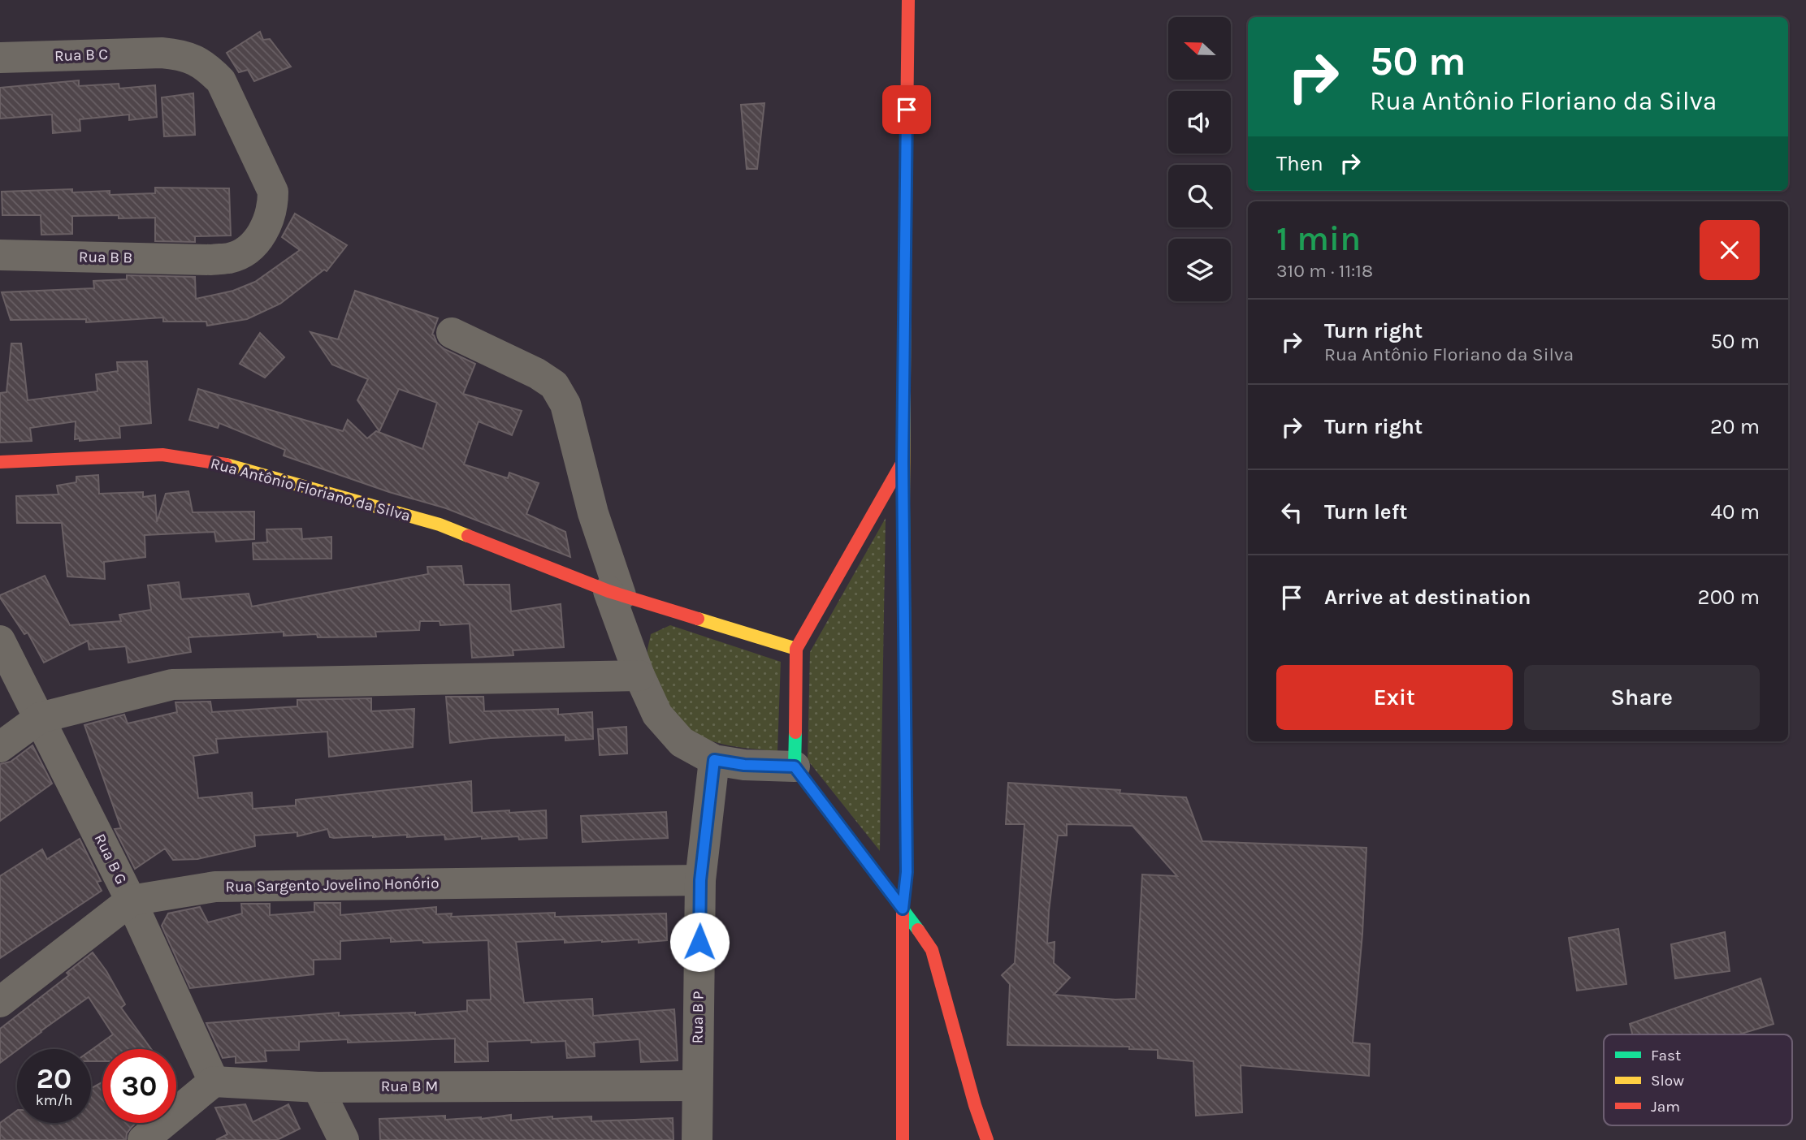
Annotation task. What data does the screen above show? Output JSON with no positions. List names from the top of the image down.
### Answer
{
  "streets": {
    "main road": ["Rua Antônio Floriano da Silva"],
    "street": [
      "Rua B C",
      "Rua B B",
      "Rua B G",
      "Rua Sargento Jovelino Honório",
      "Rua B P",
      "Rua B M"
    ]
  },
  "crossings": [
    ["Rua B C", "Rua B B"],
    ["Rua B G", "Rua Sargento Jovelino Honório"],
    ["Rua B G", "Rua B M"],
    ["Rua Sargento Jovelino Honório", "Rua B P"],
    ["Rua B P", "Rua B M"]
  ],
  "legend": ["Fast", "Slow", "Jam"],
  "north": "left",
  "page": {
    "turn": ["50 m", "Rua Antônio Floriano da Silva"],
    "then": "Then",
    "heading": ["1 min", "310 m · 11:18"],
    "list": [
      {
        "name": "Turn right",
        "note": "Rua Antônio Floriano da Silva",
        "value": "50 m"
      },
      {
        "name": "Turn right",
        "value": "20 m"
      },
      {
        "name": "Turn left",
        "value": "40 m"
      },
      {
        "name": "Arrive at destination",
        "value": "200 m"
      }
    ],
    "buttons": ["Exit", "Share"],
    "speed": "20 km/h",
    "limit": "30"
  }
}
